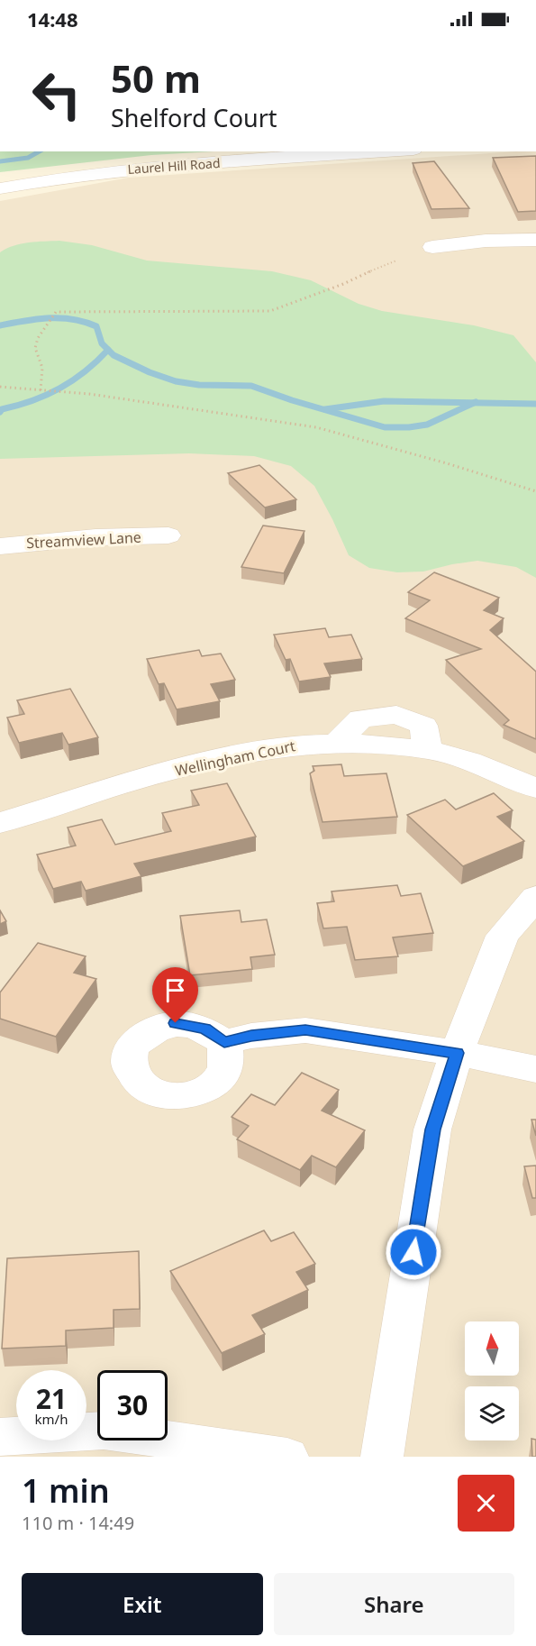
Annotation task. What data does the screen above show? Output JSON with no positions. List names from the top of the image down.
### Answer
{
  "streets": {
    "street": ["Laurel Hill Road", "Streamview Lane", "Wellingham Court"]
  },
  "north": "top",
  "page": {
    "status": "14:48",
    "turn": ["50 m", "Shelford Court"],
    "speed": "21 km/h",
    "limit": "30",
    "heading": ["1 min", "110 m · 14:49"],
    "buttons": ["Exit", "Share"]
  }
}
